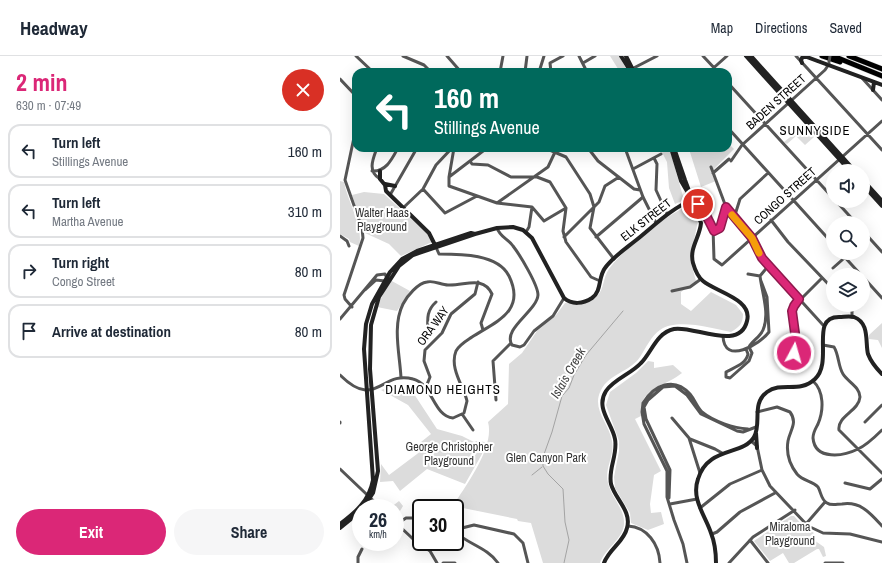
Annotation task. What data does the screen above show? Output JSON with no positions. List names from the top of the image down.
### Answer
{
  "streets": {
    "main road": ["ELK STREET"],
    "street": ["BADEN STREET", "CONGO STREET", "ORA WAY"]
  },
  "crossings": [
    ["CONGO STREET", "ELK STREET"]
  ],
  "districts": ["SUNNYSIDE", "DIAMOND HEIGHTS"],
  "water": ["Islais Creek"],
  "parks": [
    "Walter Haas Playground",
    "George Christopher Playground",
    "Glen Canyon Park",
    "Miraloma Playground"
  ],
  "page": {
    "header": "Headway",
    "nav": ["Map", "Directions", "Saved"],
    "heading": ["2 min", "630 m · 07:49"],
    "turn": ["160 m", "Stillings Avenue"],
    "list": [
      {
        "name": "Turn left",
        "note": "Stillings Avenue",
        "value": "160 m"
      },
      {
        "name": "Turn left",
        "note": "Martha Avenue",
        "value": "310 m"
      },
      {
        "name": "Turn right",
        "note": "Congo Street",
        "value": "80 m"
      },
      {
        "name": "Arrive at destination",
        "value": "80 m"
      }
    ],
    "speed": "26 km/h",
    "limit": "30",
    "buttons": ["Exit", "Share"]
  }
}
